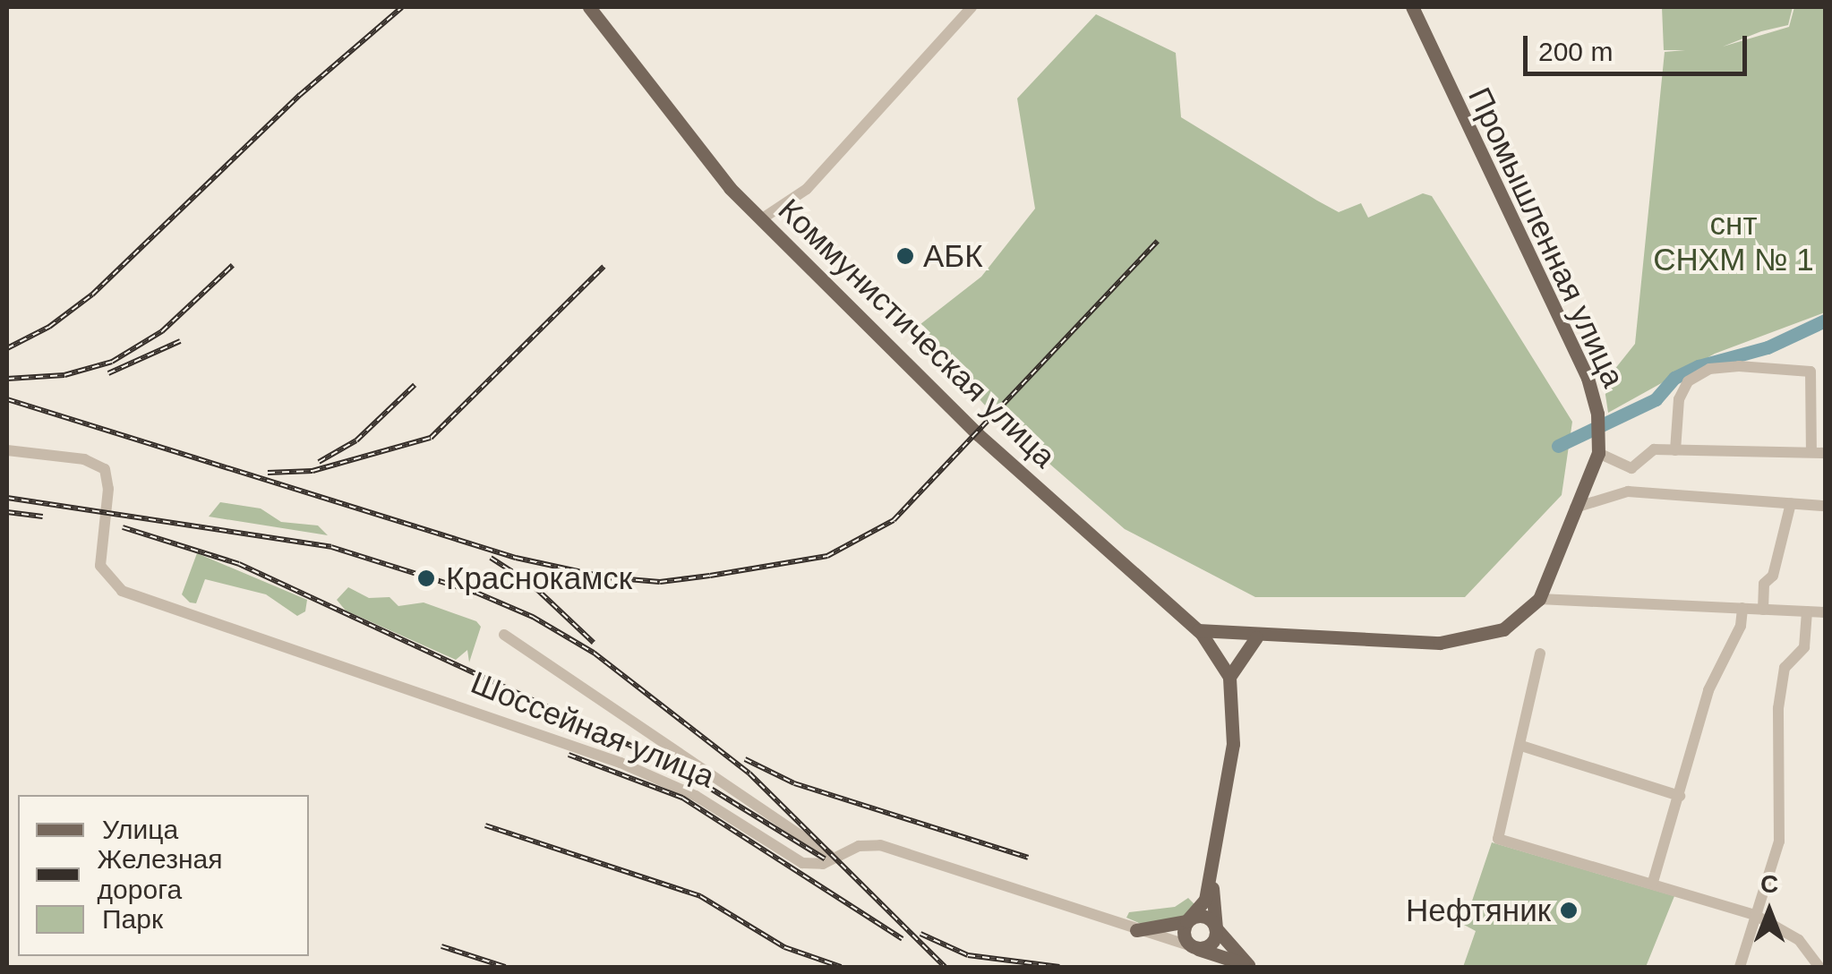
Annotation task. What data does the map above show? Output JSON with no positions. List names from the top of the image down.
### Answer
{
  "streets": {
    "main road": ["Промышленная улица", "Коммунистическая улица", "Шоссейная улица"]
  },
  "parks": ["снт СНХМ № 1"],
  "places": ["АБК", "Краснокамск", "Нефтяник"],
  "legend": ["Улица", "Железная дорога", "Парк"],
  "scale_bar": "200 m",
  "north": "top"
}
